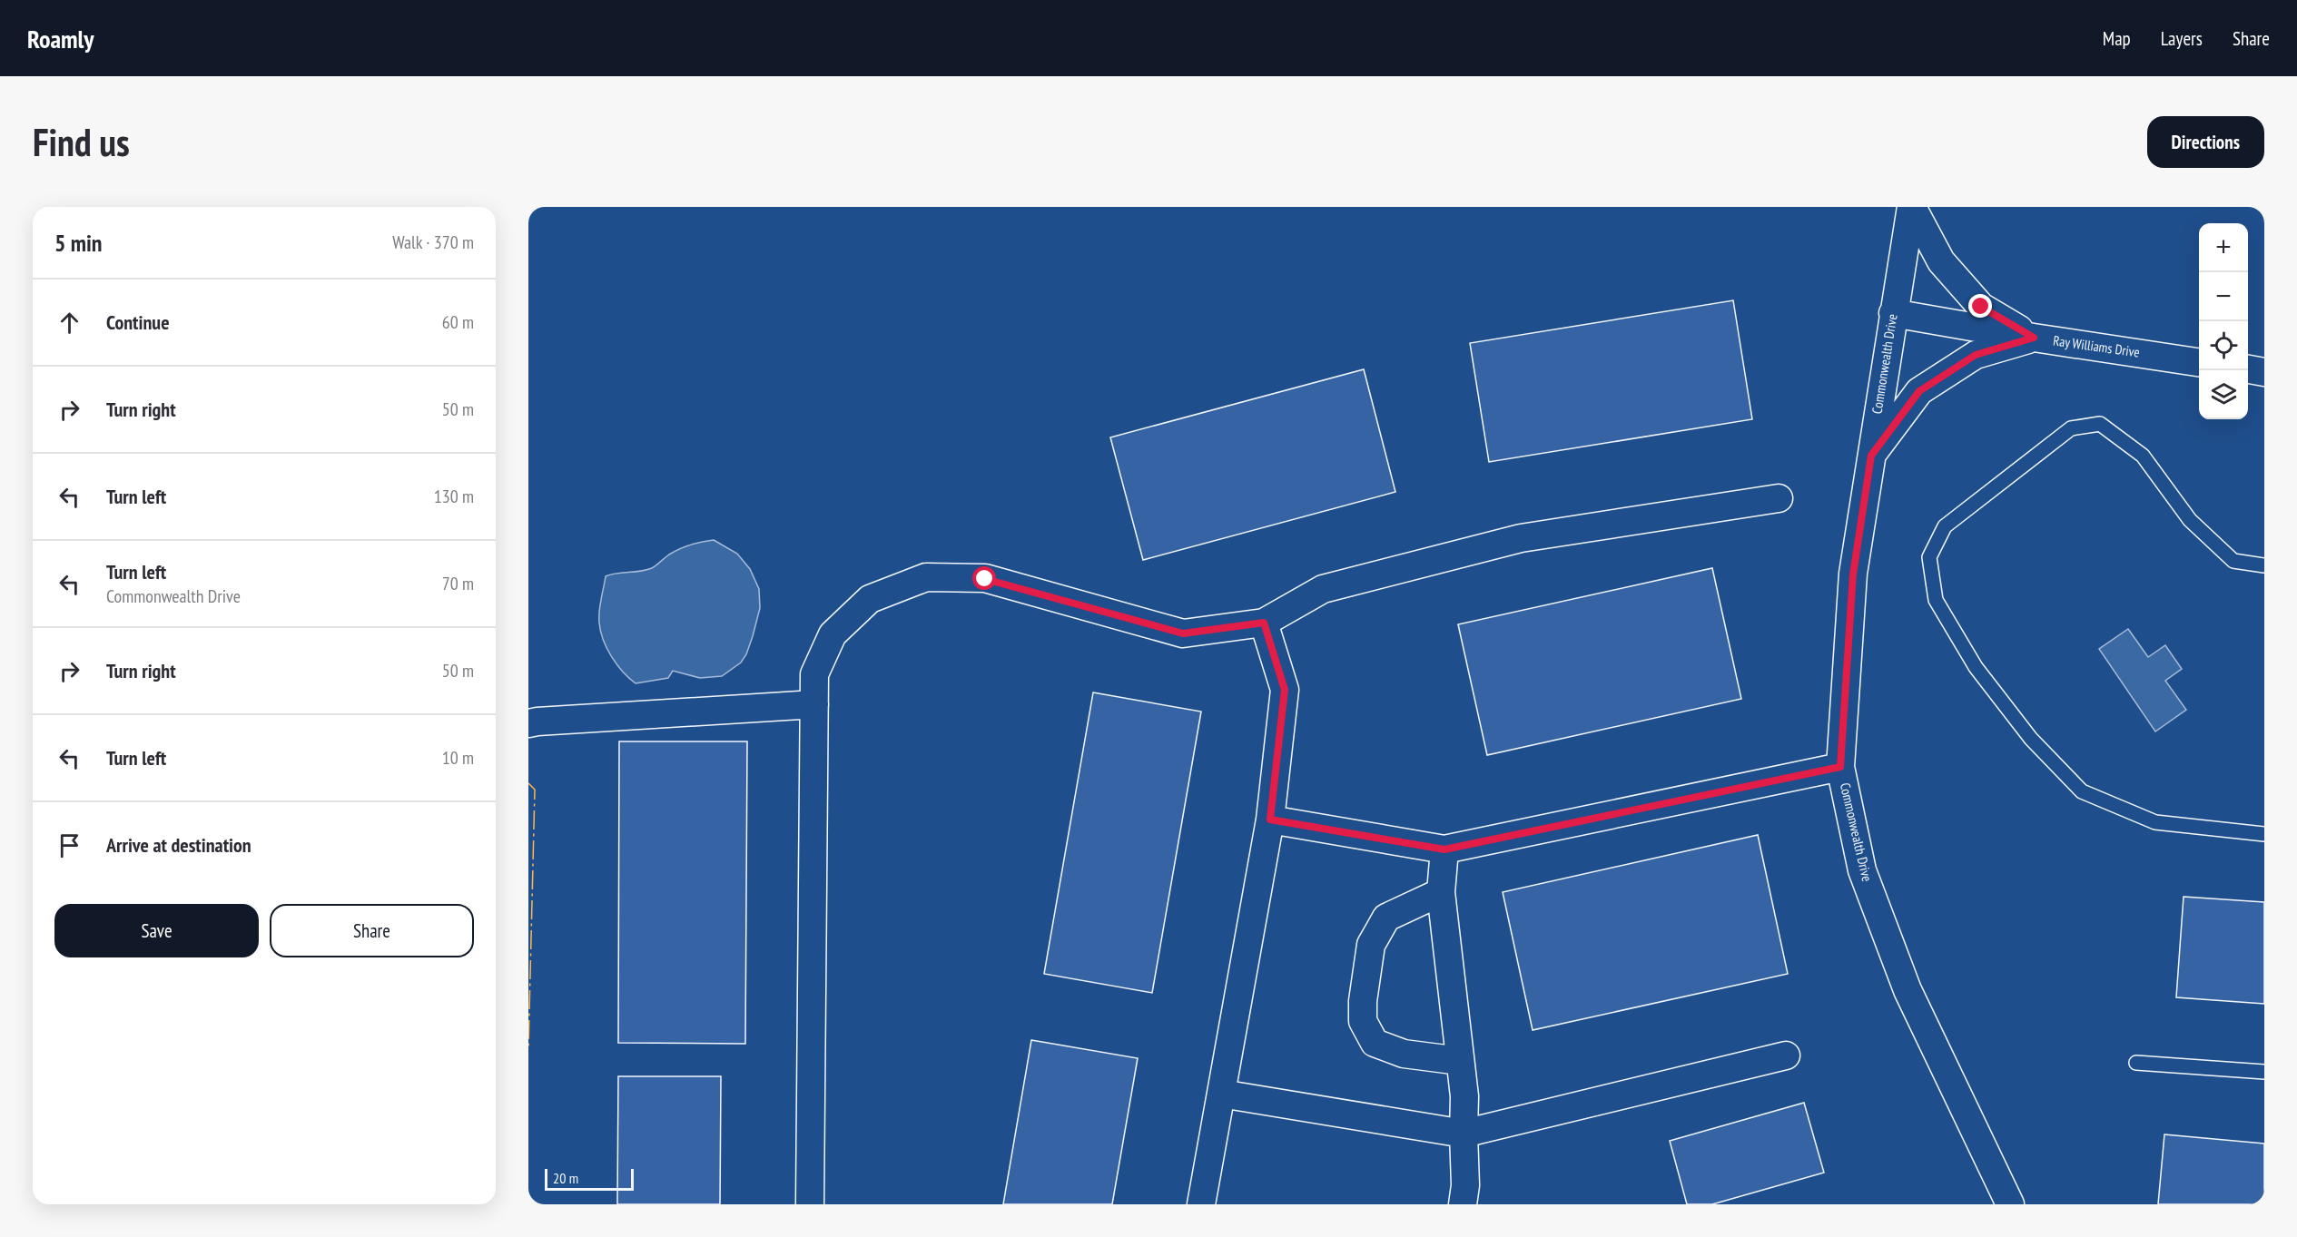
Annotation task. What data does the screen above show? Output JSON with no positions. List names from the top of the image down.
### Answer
{
  "streets": {
    "street": ["Ray Williams Drive", "Commonwealth Drive"]
  },
  "crossings": [
    ["Ray Williams Drive", "Commonwealth Drive"]
  ],
  "scale_bar": "20 m",
  "page": {
    "header": "Roamly",
    "nav": ["Map", "Layers", "Share"],
    "buttons": [
      "Directions",
      ["Save", "Share"]
    ],
    "title": "Find us",
    "heading": ["5 min", "Walk · 370 m"],
    "map_buttons": ["+", "−"],
    "list": [
      ["Continue", "60 m"],
      ["Turn right", "50 m"],
      ["Turn left", "130 m"],
      ["Turn left", "Commonwealth Drive", "70 m"],
      ["Turn right", "50 m"],
      ["Turn left", "10 m"],
      "Arrive at destination"
    ],
    "scale": "20 m"
  }
}
